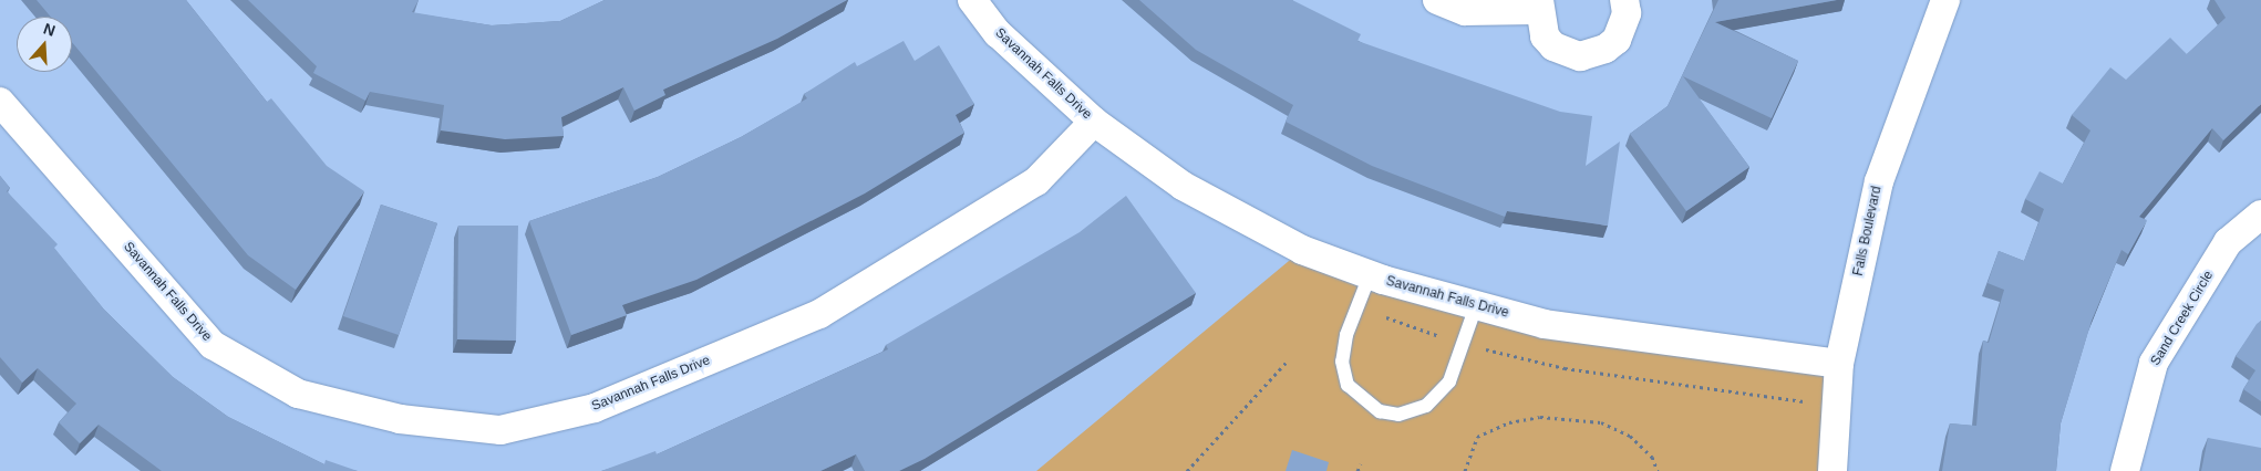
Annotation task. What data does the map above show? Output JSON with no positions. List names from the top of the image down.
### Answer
{
  "streets": {
    "street": ["Savannah Falls Drive", "Falls Boulevard", "Sand Creek Circle"]
  },
  "crossings": [
    ["Savannah Falls Drive", "Falls Boulevard"]
  ],
  "north": "top"
}
